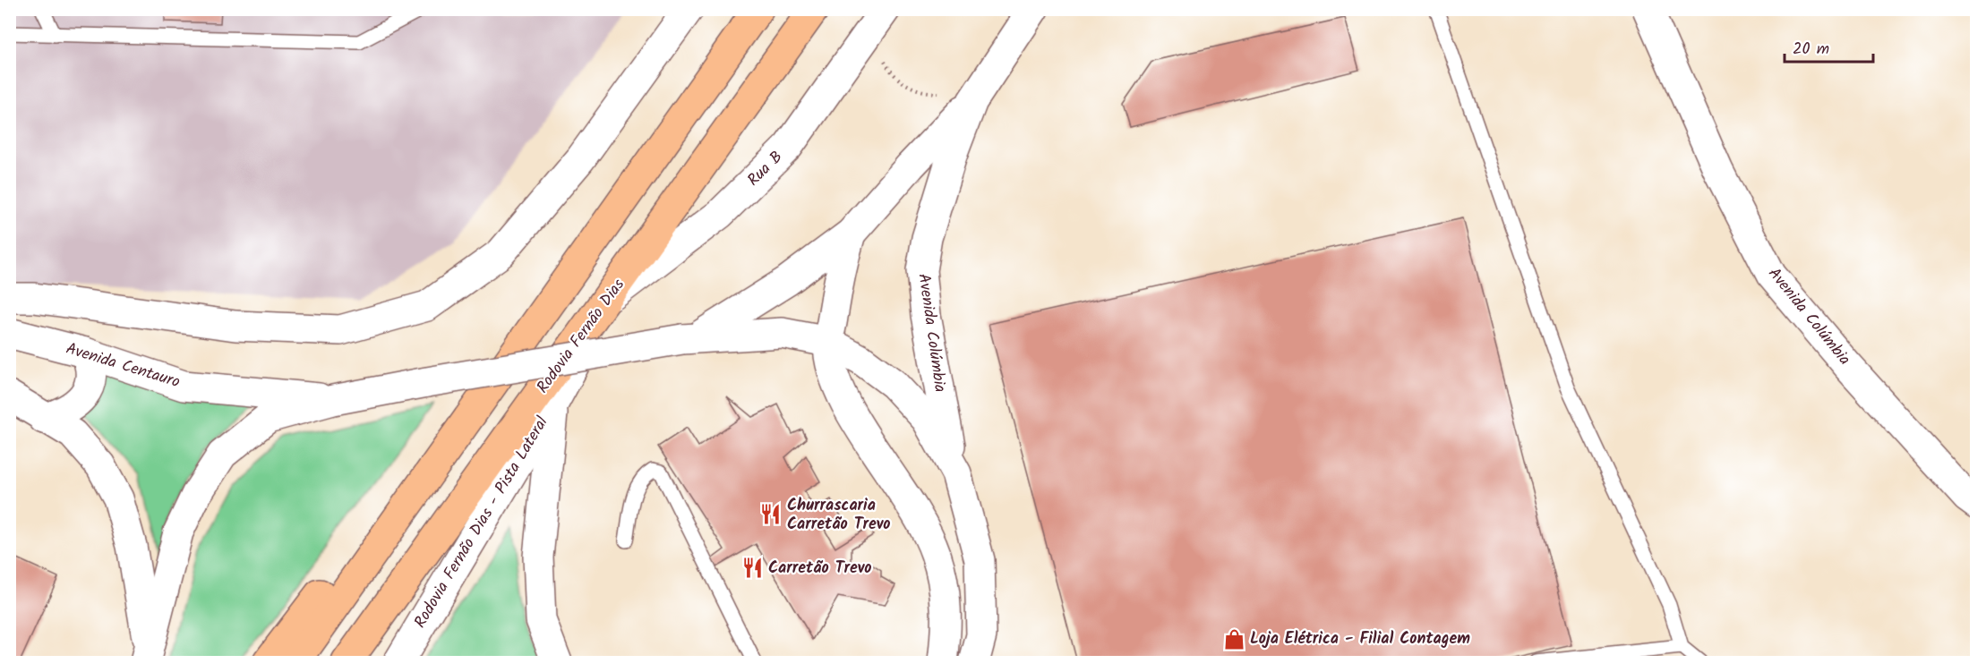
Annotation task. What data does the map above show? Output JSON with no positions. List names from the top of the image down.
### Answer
{
  "streets": {
    "highway": ["Rodovia Fernão Dias"],
    "street": [
      "Rua B",
      "Avenida Colúmbia",
      "Avenida Centauro",
      "Rodovia Fernão Dias - Pista Lateral"
    ]
  },
  "crossings": [
    ["Rua B", "Rodovia Fernão Dias"],
    ["Rua B", "Rodovia Fernão Dias - Pista Lateral"],
    ["Rodovia Fernão Dias", "Rodovia Fernão Dias - Pista Lateral"]
  ],
  "places": {
    "restaurant": ["Churrascaria Carretão Trevo", "Carretão Trevo"],
    "shop": ["Loja Elétrica - Filial Contagem"]
  },
  "scale_bar": "20 m"
}
